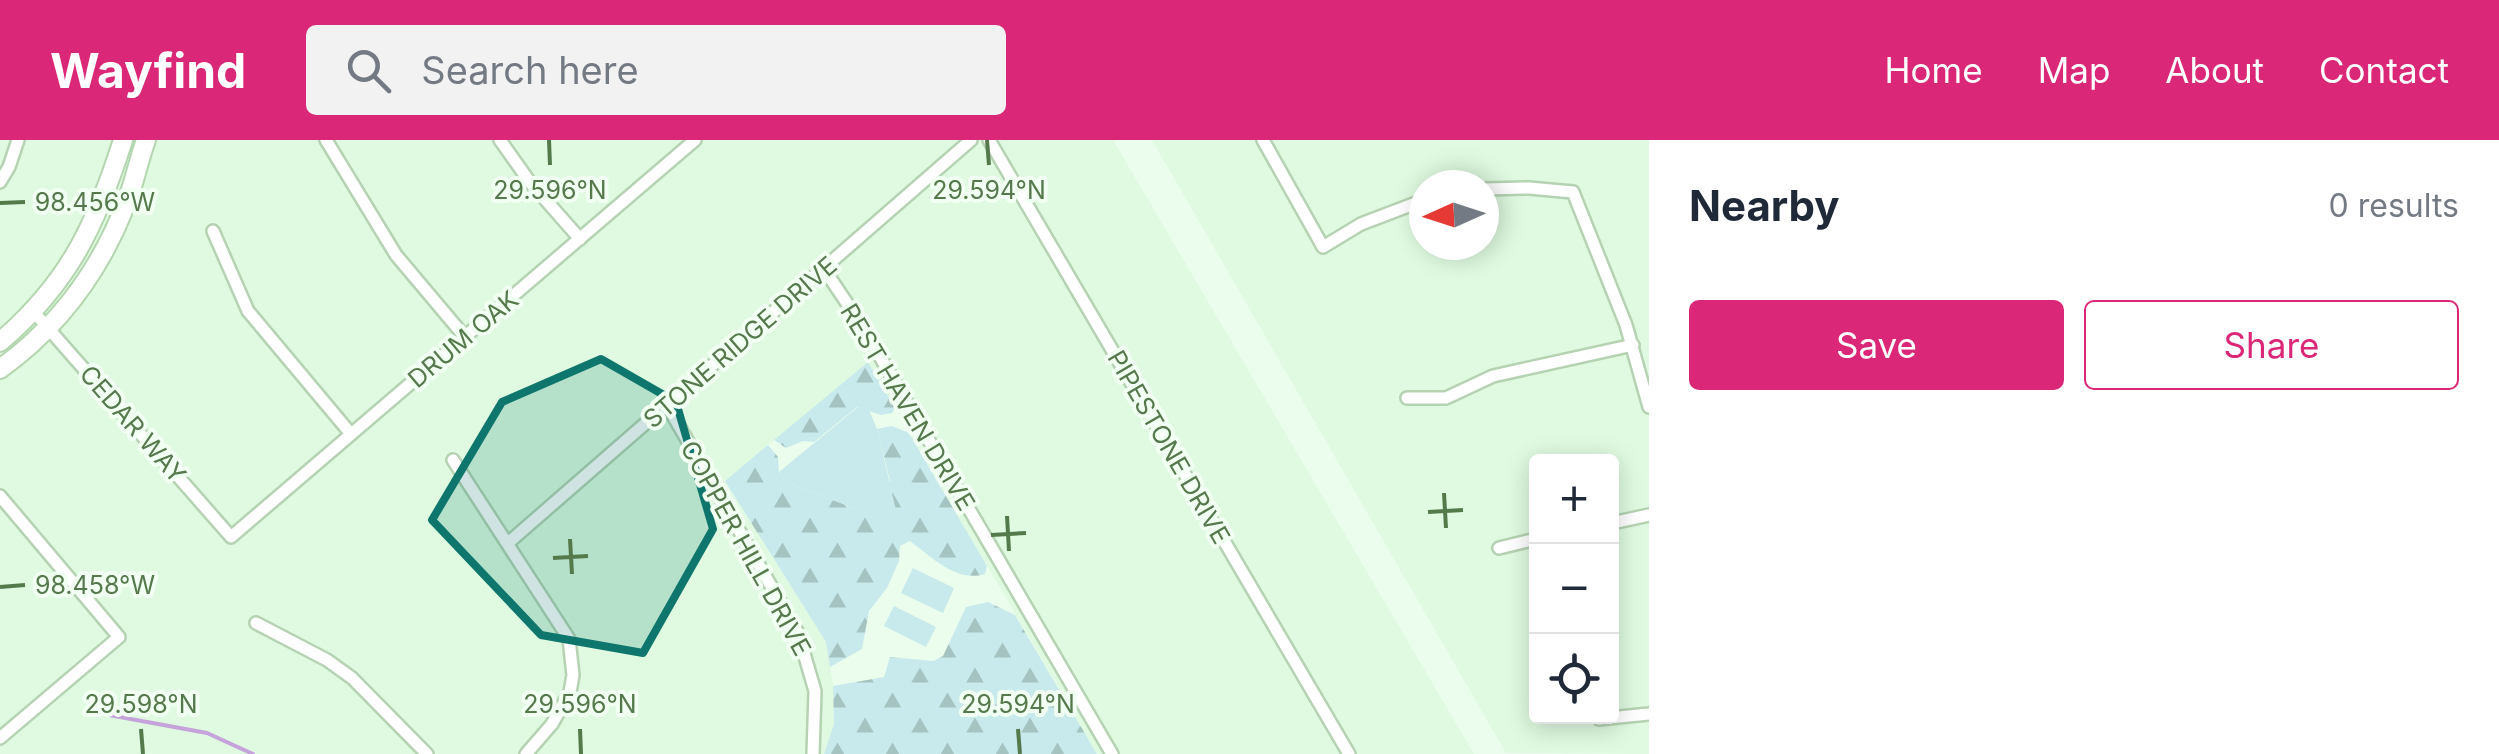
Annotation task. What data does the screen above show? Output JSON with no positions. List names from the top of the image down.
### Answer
{
  "streets": {
    "street": [
      "DRUM OAK",
      "STONE RIDGE DRIVE",
      "REST HAVEN DRIVE",
      "CEDAR WAY",
      "PIPESTONE DRIVE",
      "COPPER HILL DRIVE"
    ]
  },
  "crossings": [
    ["DRUM OAK", "CEDAR WAY"],
    ["STONE RIDGE DRIVE", "REST HAVEN DRIVE"],
    ["STONE RIDGE DRIVE", "COPPER HILL DRIVE"]
  ],
  "north": "left",
  "page": {
    "header": "Wayfind",
    "search": "Search here",
    "nav": [
      "Home",
      "Map",
      "About",
      "Contact"
    ],
    "heading": ["Nearby", "0 results"],
    "buttons": ["Save", "Share"],
    "map_buttons": ["+", "−"]
  },
  "coordinates": [
    "29.596°N",
    "29.594°N",
    "98.456°W",
    "98.458°W",
    "29.598°N"
  ]
}
